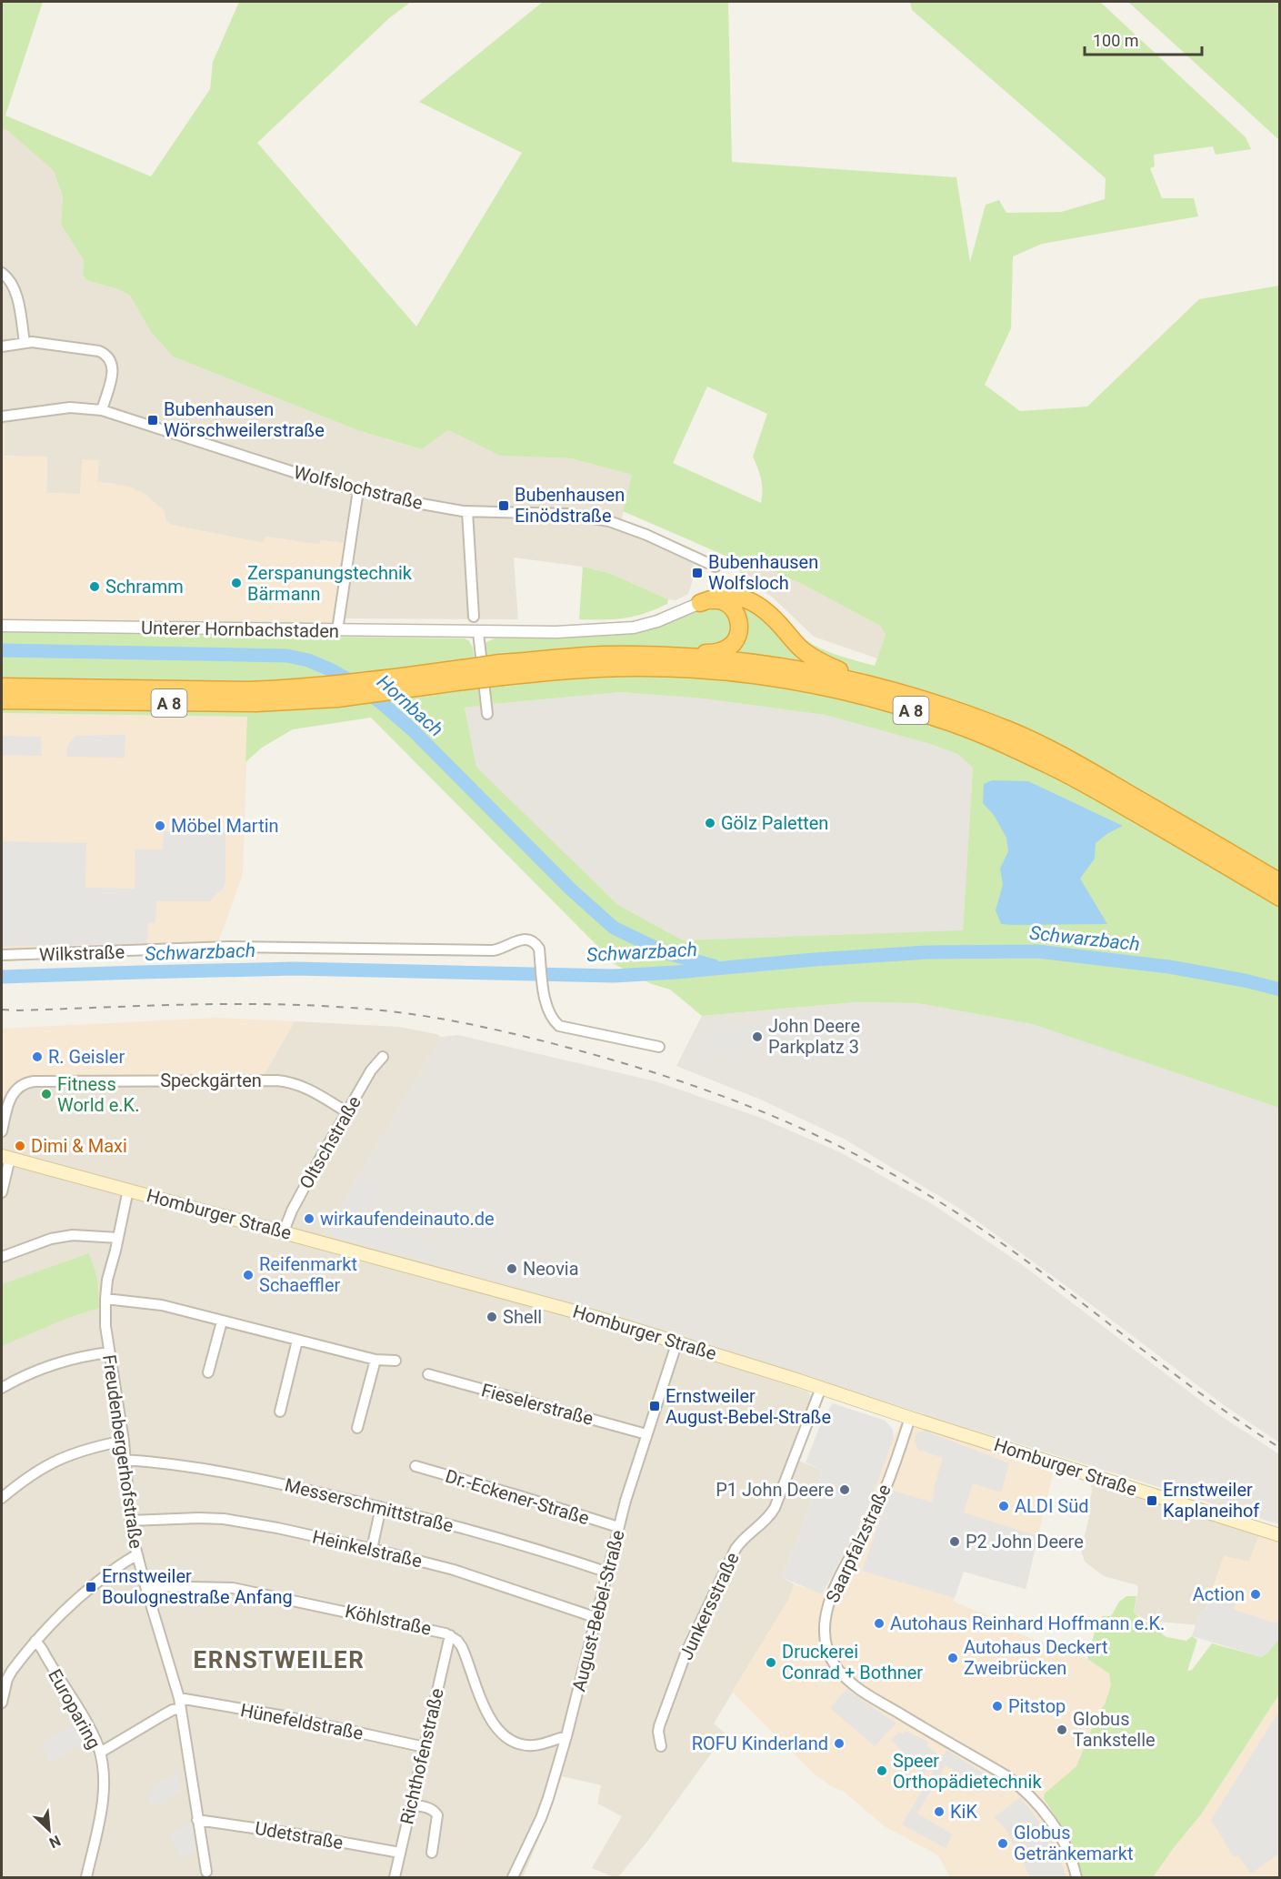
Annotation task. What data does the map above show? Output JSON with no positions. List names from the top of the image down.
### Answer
{
  "streets": {
    "highway": ["A 8"],
    "main road": ["Homburger Straße"],
    "street": [
      "Wolfslochstraße",
      "Unterer Hornbachstaden",
      "Wilkstraße",
      "Speckgärten",
      "Oltschstraße",
      "Fieselerstraße",
      "Freudenbergerhofstraße",
      "Dr.-Eckener-Straße",
      "Messerschmittstraße",
      "Saarpfalzstraße",
      "Heinkelstraße",
      "Junkersstraße",
      "August-Bebel-Straße",
      "Köhlstraße",
      "Europaring",
      "Hünefeldstraße",
      "Richthofenstraße",
      "Udetstraße"
    ]
  },
  "crossings": [
    ["Speckgärten", "Oltschstraße"],
    ["Oltschstraße", "Homburger Straße"],
    ["Homburger Straße", "Freudenbergerhofstraße"],
    ["Homburger Straße", "Saarpfalzstraße"],
    ["Homburger Straße", "Junkersstraße"],
    ["Homburger Straße", "August-Bebel-Straße"],
    ["Fieselerstraße", "August-Bebel-Straße"],
    ["Freudenbergerhofstraße", "Messerschmittstraße"],
    ["Freudenbergerhofstraße", "Heinkelstraße"],
    ["Freudenbergerhofstraße", "Köhlstraße"],
    ["Freudenbergerhofstraße", "Hünefeldstraße"],
    ["Freudenbergerhofstraße", "Udetstraße"],
    ["Dr.-Eckener-Straße", "August-Bebel-Straße"],
    ["Messerschmittstraße", "August-Bebel-Straße"],
    ["Heinkelstraße", "August-Bebel-Straße"],
    ["August-Bebel-Straße", "Köhlstraße"],
    ["Köhlstraße", "Richthofenstraße"],
    ["Hünefeldstraße", "Richthofenstraße"],
    ["Richthofenstraße", "Udetstraße"]
  ],
  "districts": ["ERNSTWEILER"],
  "water": ["Hornbach", "Schwarzbach"],
  "places": {
    "transit": [
      "Bubenhausen Wörschweilerstraße",
      "Bubenhausen Einödstraße",
      "Bubenhausen Wolfsloch",
      "Ernstweiler August-Bebel-Straße",
      "Ernstweiler Kaplaneihof",
      "Ernstweiler Boulognestraße Anfang"
    ],
    "other": [
      "Zerspanungstechnik Bärmann",
      "Schramm",
      "Gölz Paletten",
      "Möbel Martin",
      "John Deere Parkplatz 3",
      "R. Geisler",
      "Fitness World e.K.",
      "Dimi & Maxi",
      "wirkaufendeinauto.de",
      "Neovia",
      "Reifenmarkt Schaeffler",
      "Shell",
      "P1 John Deere",
      "ALDI Süd",
      "P2 John Deere",
      "Action",
      "Autohaus Reinhard Hoffmann e.K.",
      "Autohaus Deckert Zweibrücken",
      "Druckerei Conrad + Bothner",
      "Pitstop",
      "Globus Tankstelle",
      "ROFU Kinderland",
      "Speer Orthopädietechnik",
      "KiK",
      "Globus Getränkemarkt"
    ]
  },
  "scale_bar": "100 m",
  "north": "bottom right"
}
